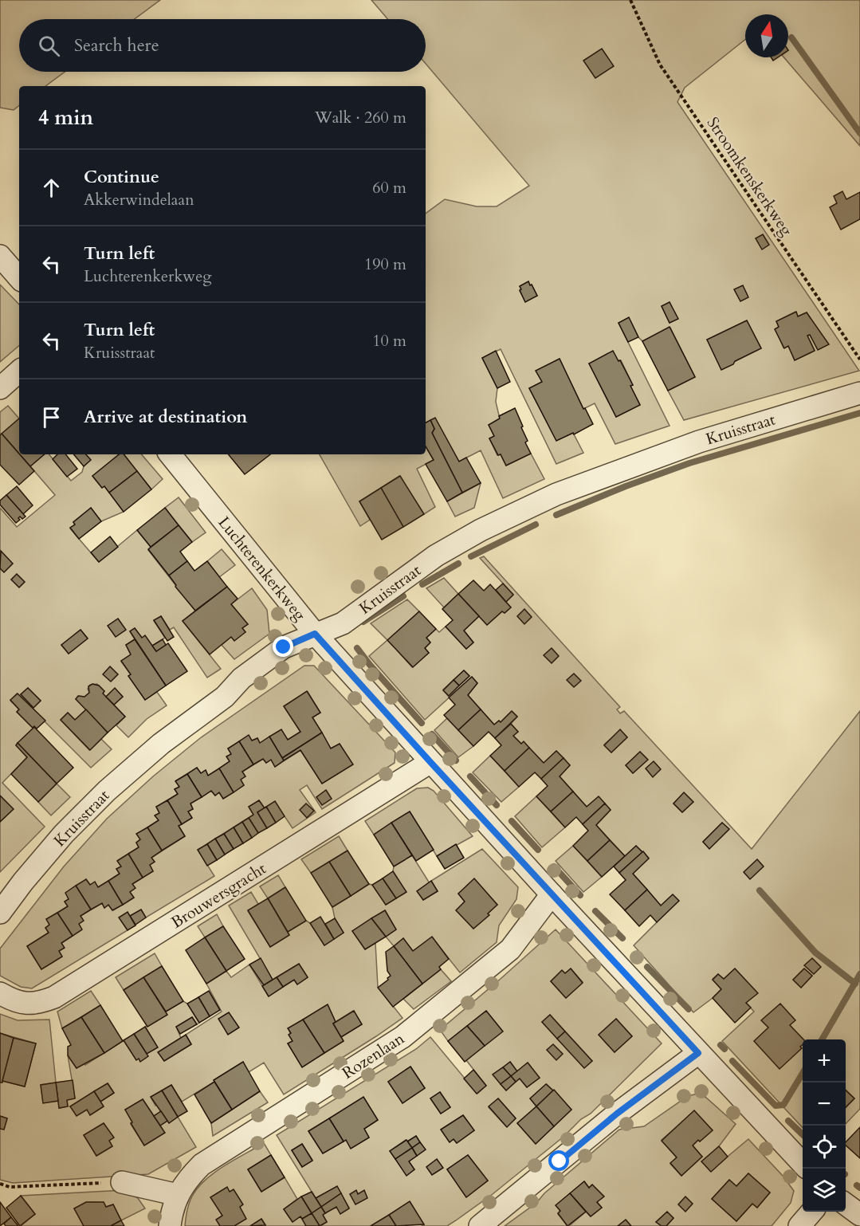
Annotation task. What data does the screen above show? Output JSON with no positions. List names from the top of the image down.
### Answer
{
  "streets": {
    "street": [
      "Kruisstraat",
      "Luchterenkerkweg",
      "Brouwersgracht",
      "Rozenlaan"
    ],
    "path": ["Stroomkenskerkweg"]
  },
  "crossings": [
    ["Kruisstraat", "Luchterenkerkweg"],
    ["Luchterenkerkweg", "Brouwersgracht"],
    ["Luchterenkerkweg", "Rozenlaan"]
  ],
  "north": "top",
  "page": {
    "search": "Search here",
    "heading": ["4 min", "Walk · 260 m"],
    "list": [
      ["Continue", "Akkerwindelaan", "60 m"],
      ["Turn left", "Luchterenkerkweg", "190 m"],
      ["Turn left", "Kruisstraat", "10 m"],
      "Arrive at destination"
    ],
    "map_buttons": ["+", "−"]
  }
}
